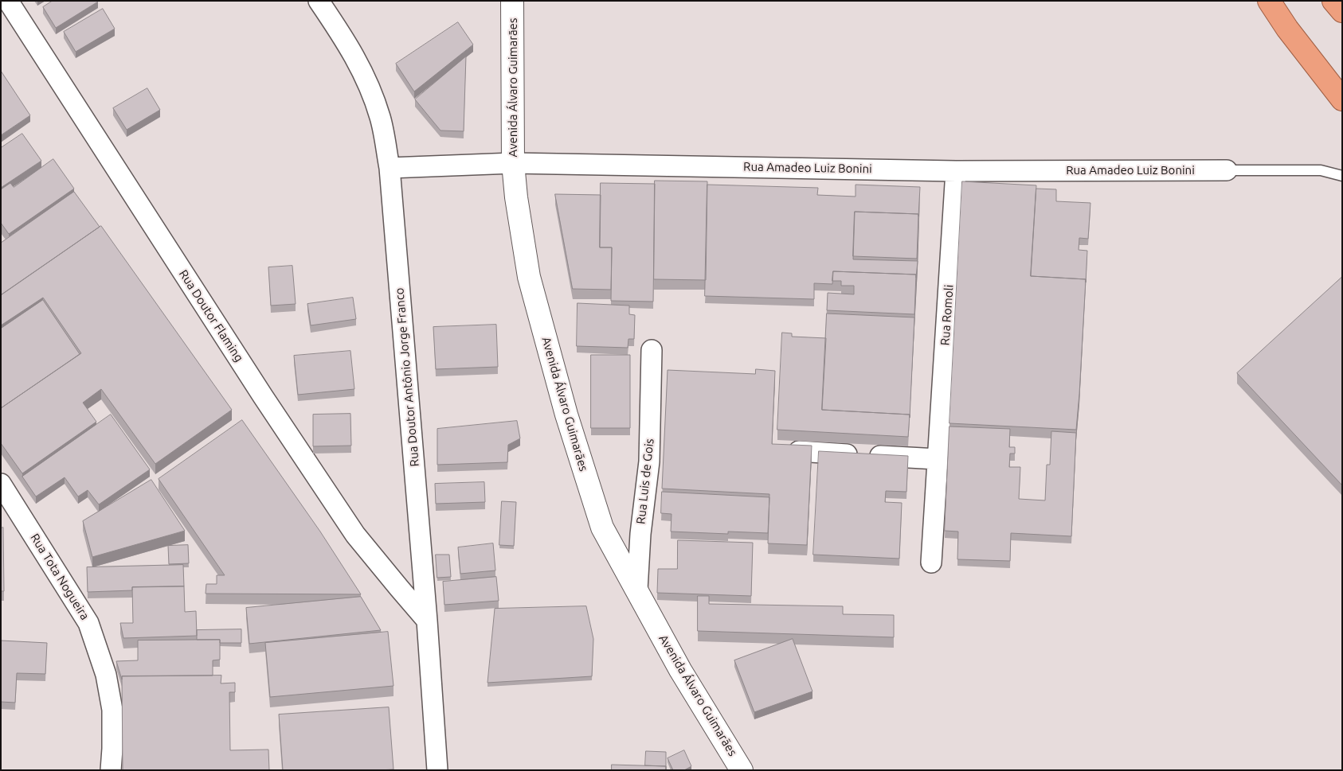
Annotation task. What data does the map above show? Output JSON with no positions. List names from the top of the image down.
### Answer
{
  "streets": {
    "street": [
      "Avenida Álvaro Guimarães",
      "Rua Amadeo Luiz Bonini",
      "Rua Romoli",
      "Rua Doutor Flaming",
      "Rua Doutor Antônio Jorge Franco",
      "Rua Luis de Gois",
      "Rua Tota Nogueira"
    ]
  },
  "crossings": [
    ["Avenida Álvaro Guimarães", "Rua Amadeo Luiz Bonini"],
    ["Avenida Álvaro Guimarães", "Rua Luis de Gois"],
    ["Rua Amadeo Luiz Bonini", "Rua Romoli"],
    ["Rua Amadeo Luiz Bonini", "Rua Doutor Antônio Jorge Franco"],
    ["Rua Doutor Flaming", "Rua Doutor Antônio Jorge Franco"]
  ]
}
